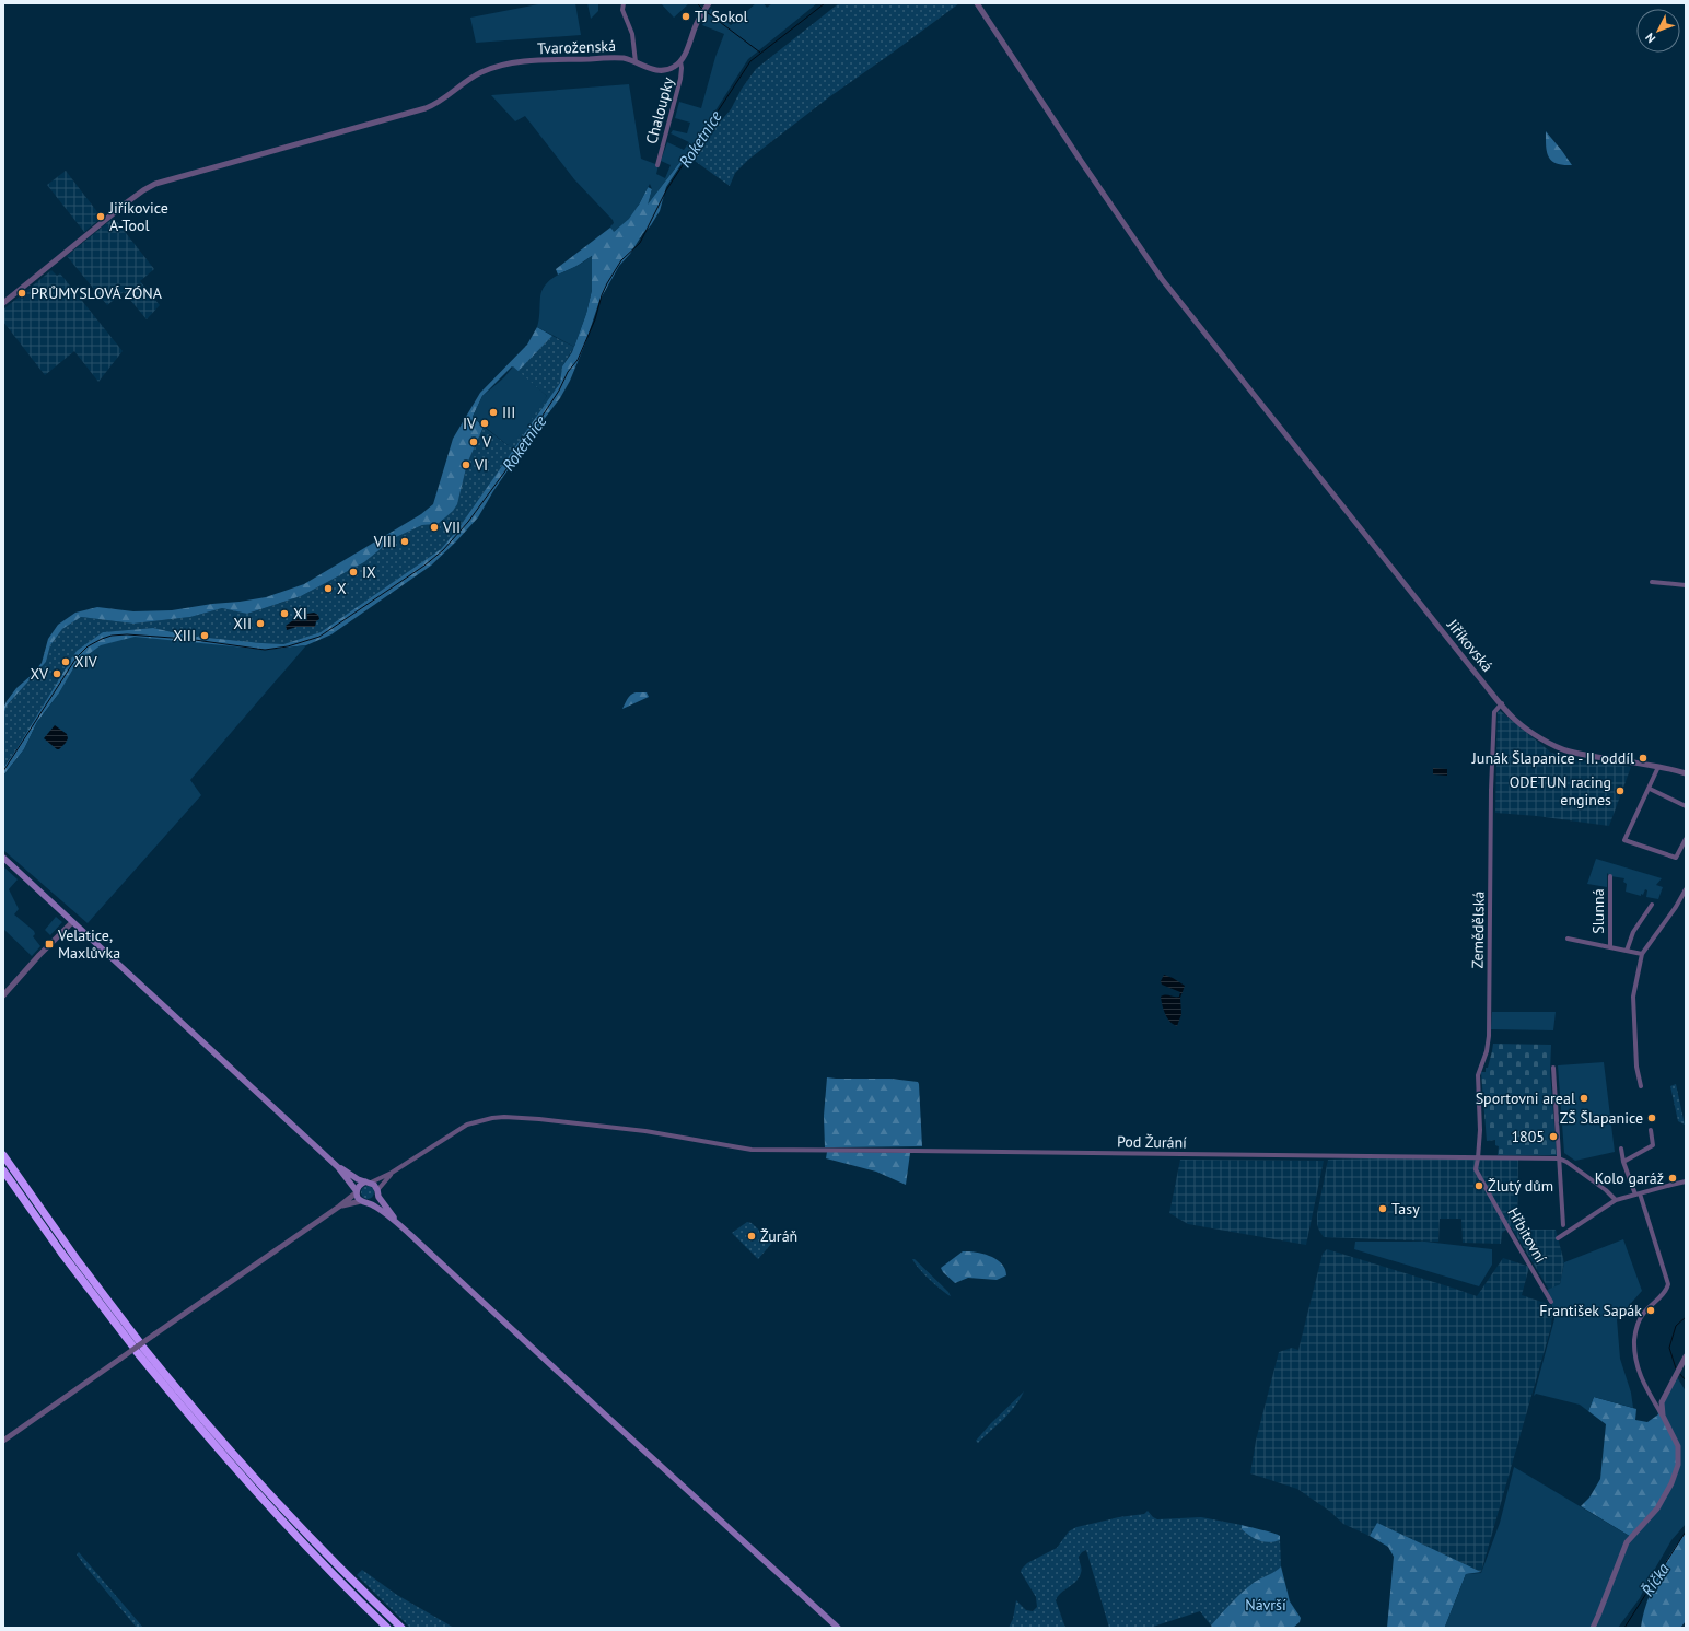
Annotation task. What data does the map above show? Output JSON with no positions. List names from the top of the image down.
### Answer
{
  "streets": {
    "street": [
      "Tvaroženská",
      "Chaloupky",
      "Jiříkovská",
      "Slunná",
      "Zemědělská",
      "Pod Žurání",
      "Hřbitovní"
    ]
  },
  "crossings": [
    ["Tvaroženská", "Chaloupky"],
    ["Jiříkovská", "Zemědělská"],
    ["Zemědělská", "Pod Žurání"],
    ["Zemědělská", "Hřbitovní"],
    ["Pod Žurání", "Hřbitovní"]
  ],
  "water": ["Roketnice", "Říčka"],
  "parks": ["Návrší"],
  "places": {
    "other": [
      "TJ Sokol",
      "Jiříkovice A-Tool",
      "PRŮMYSLOVÁ ZÓNA",
      "III",
      "IV",
      "V",
      "VI",
      "VII",
      "VIII",
      "IX",
      "X",
      "XI",
      "XII",
      "XIII",
      "XIV",
      "XV",
      "Junák Šlapanice - II. oddíl",
      "ODETUN racing engines",
      "Sportovni areal",
      "ZŠ Šlapanice",
      "1805",
      "Kolo garáž",
      "Žlutý dům",
      "Tasy",
      "Žuráň",
      "František Sapák"
    ],
    "transit": ["Velatice, Maxlůvka"]
  },
  "north": "bottom left"
}
